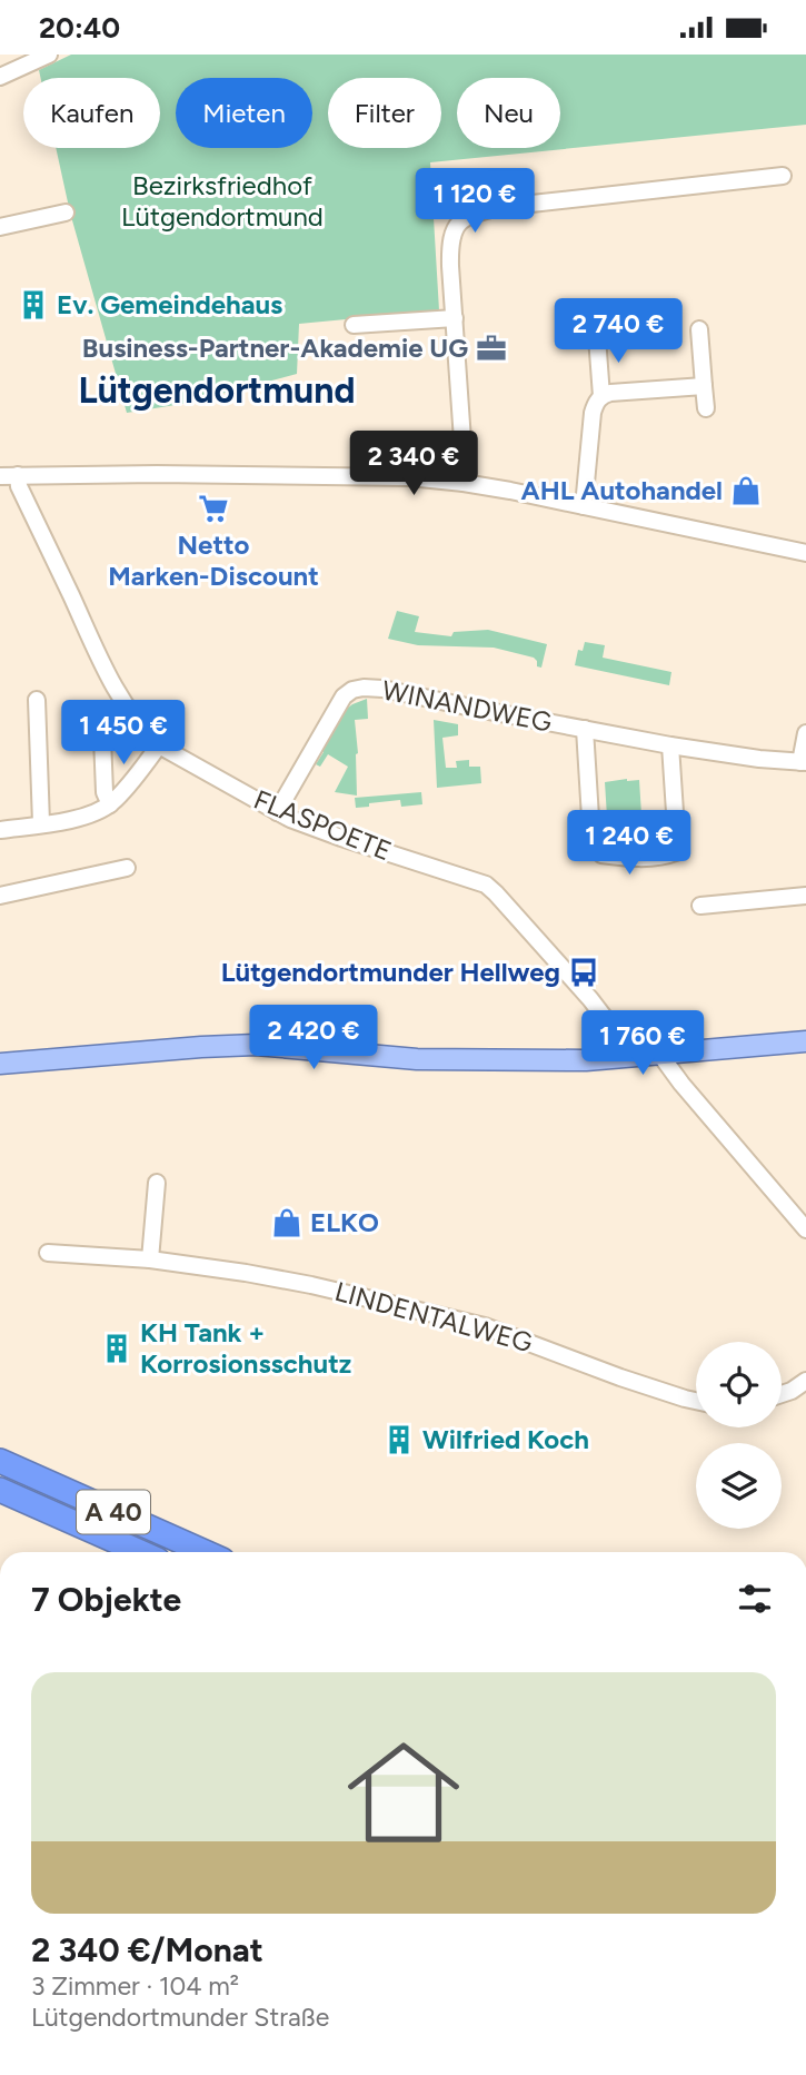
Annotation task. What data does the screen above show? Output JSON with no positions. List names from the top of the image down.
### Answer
{
  "streets": {
    "highway": ["A 40"],
    "street": ["WINANDWEG", "FLASPOETE", "LINDENTALWEG"]
  },
  "crossings": [
    ["WINANDWEG", "FLASPOETE"]
  ],
  "districts": ["Lütgendortmund"],
  "parks": ["Bezirksfriedhof Lütgendortmund"],
  "places": {
    "building": ["Ev. Gemeindehaus", "KH Tank + Korrosionsschutz", "Wilfried Koch"],
    "office": ["Business-Partner-Akademie UG"],
    "shop": ["AHL Autohandel", "ELKO"],
    "supermarket": ["Netto Marken-Discount"],
    "bus stop": ["Lütgendortmunder Hellweg"]
  },
  "page": {
    "status": "20:40",
    "chip": [
      "Kaufen",
      "Mieten",
      "Filter",
      "Neu"
    ],
    "price": [
      "1 120 €",
      "2 740 €",
      "2 340 €",
      "1 450 €",
      "1 240 €",
      "2 420 €",
      "1 760 €"
    ],
    "heading": "7 Objekte",
    "list": [
      {
        "name": "2 340 €/Monat",
        "note": "3 Zimmer · 104 m² · Lütgendortmunder Straße"
      }
    ]
  }
}
